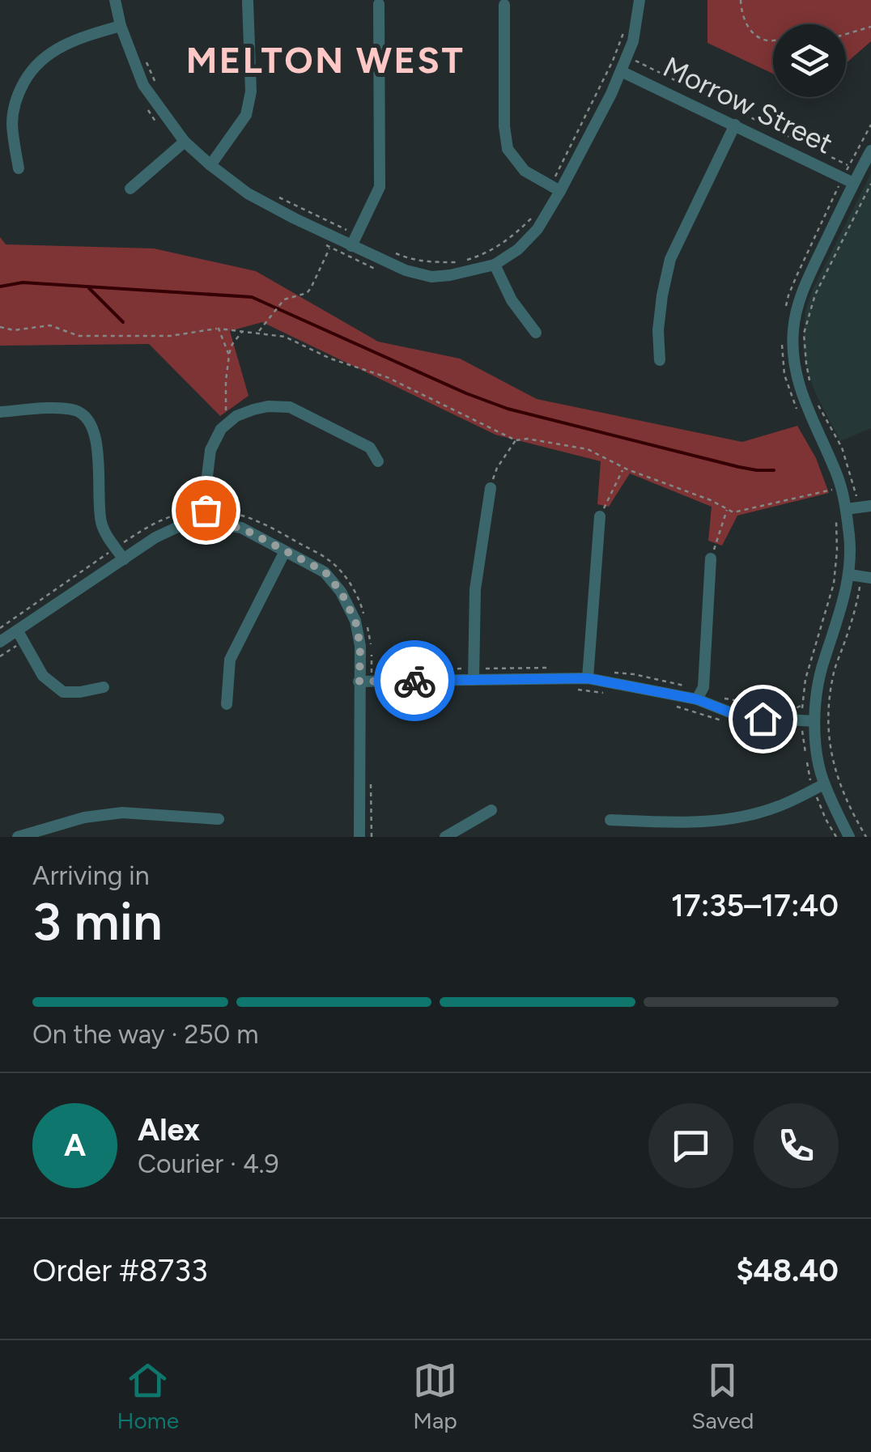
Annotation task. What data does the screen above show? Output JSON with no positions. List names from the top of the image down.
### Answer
{
  "streets": {
    "street": ["Morrow Street"]
  },
  "districts": ["MELTON WEST"],
  "page": {
    "heading": ["3 min", "Arriving in", "17:35–17:40"],
    "panel": [
      "Alex",
      "Courier · 4.9",
      "Order #8733",
      "$48.40"
    ],
    "bar": "On the way · 250 m",
    "round": "A",
    "tabs": ["Home", "Map", "Saved"]
  }
}
